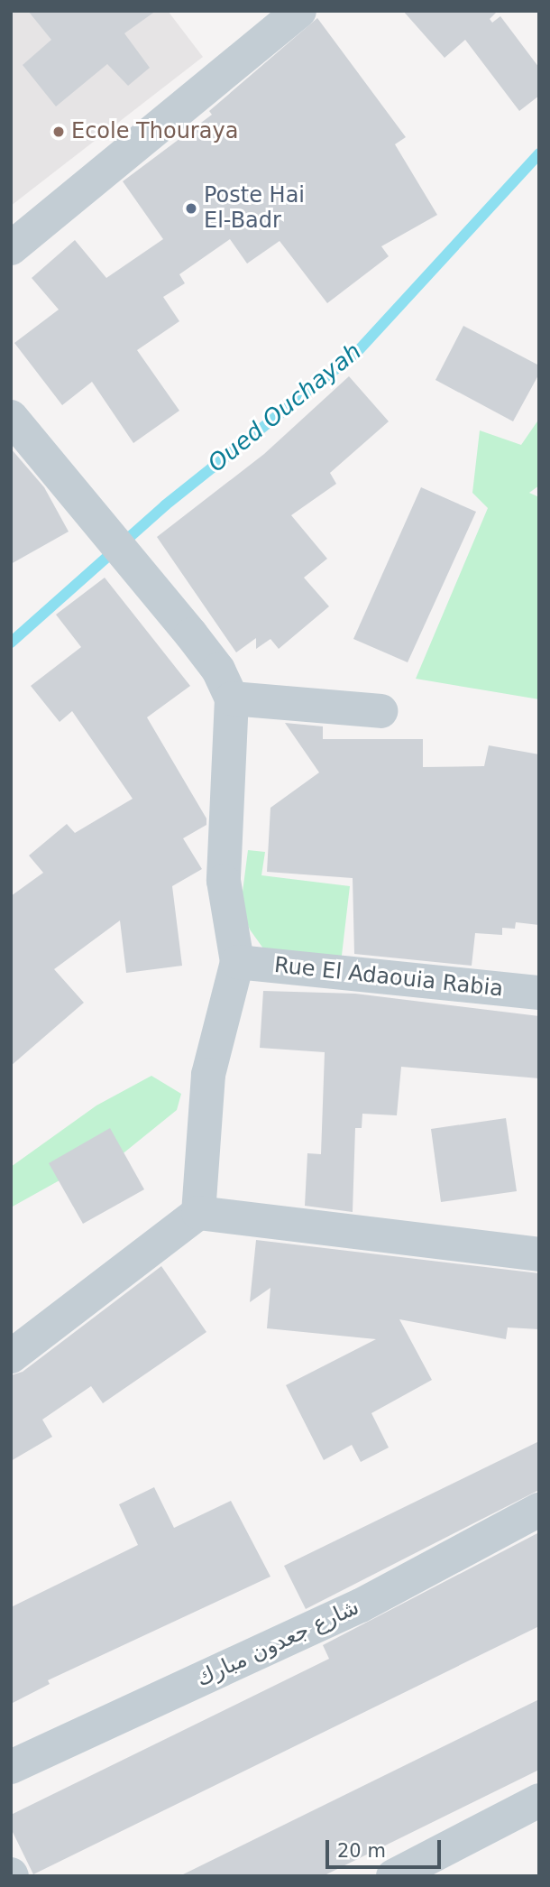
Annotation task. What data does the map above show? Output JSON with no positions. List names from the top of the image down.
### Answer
{
  "streets": {
    "street": ["Rue El Adaouia Rabia", "شارع جعدون مبارك"]
  },
  "water": ["Oued Ouchayah"],
  "places": ["Ecole Thouraya", "Poste Hai El-Badr"],
  "scale_bar": "20 m"
}
